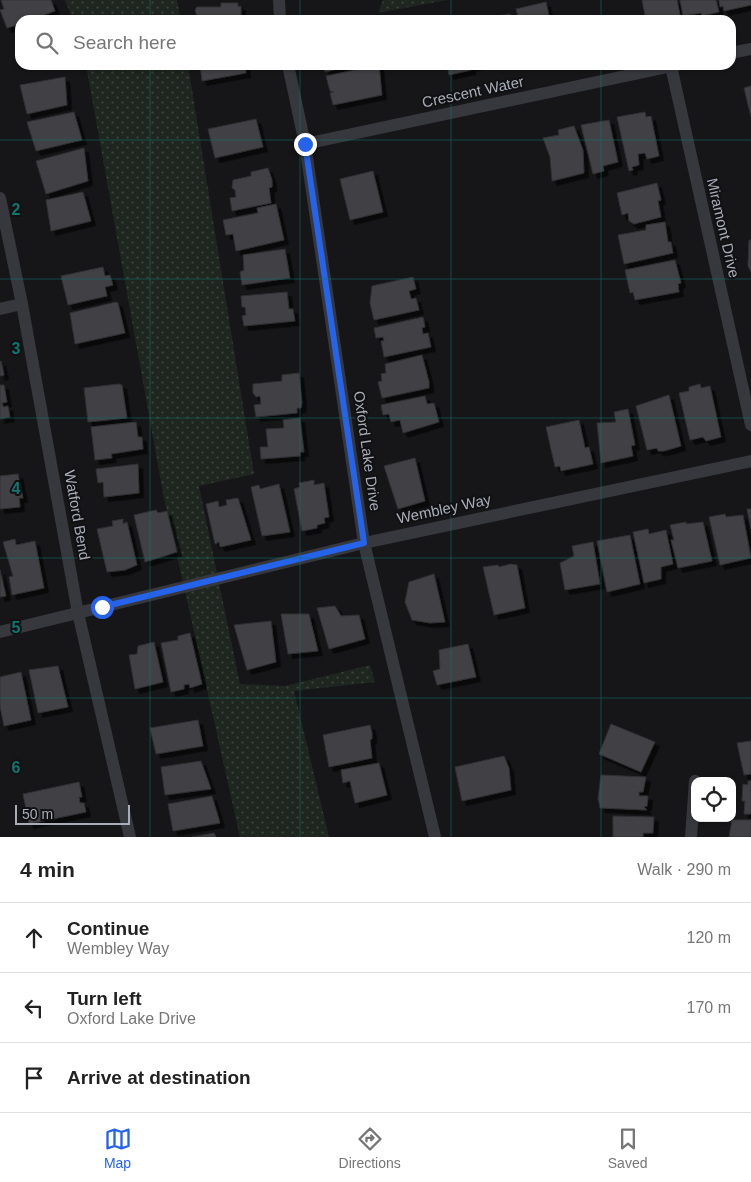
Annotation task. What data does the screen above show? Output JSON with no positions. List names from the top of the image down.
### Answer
{
  "streets": {
    "street": [
      "Crescent Water",
      "Miramont Drive",
      "Oxford Lake Drive",
      "Wembley Way",
      "Watford Bend"
    ]
  },
  "crossings": [
    ["Crescent Water", "Oxford Lake Drive"],
    ["Oxford Lake Drive", "Wembley Way"],
    ["Wembley Way", "Watford Bend"]
  ],
  "scale_bar": "50 m",
  "page": {
    "search": "Search here",
    "scale": "50 m",
    "heading": ["4 min", "Walk · 290 m"],
    "list": [
      ["Continue", "Wembley Way", "120 m"],
      ["Turn left", "Oxford Lake Drive", "170 m"],
      "Arrive at destination"
    ],
    "nav": ["Map", "Directions", "Saved"]
  },
  "grid": {
    "rows": [
      "2",
      "3",
      "4",
      "5",
      "6"
    ]
  }
}
